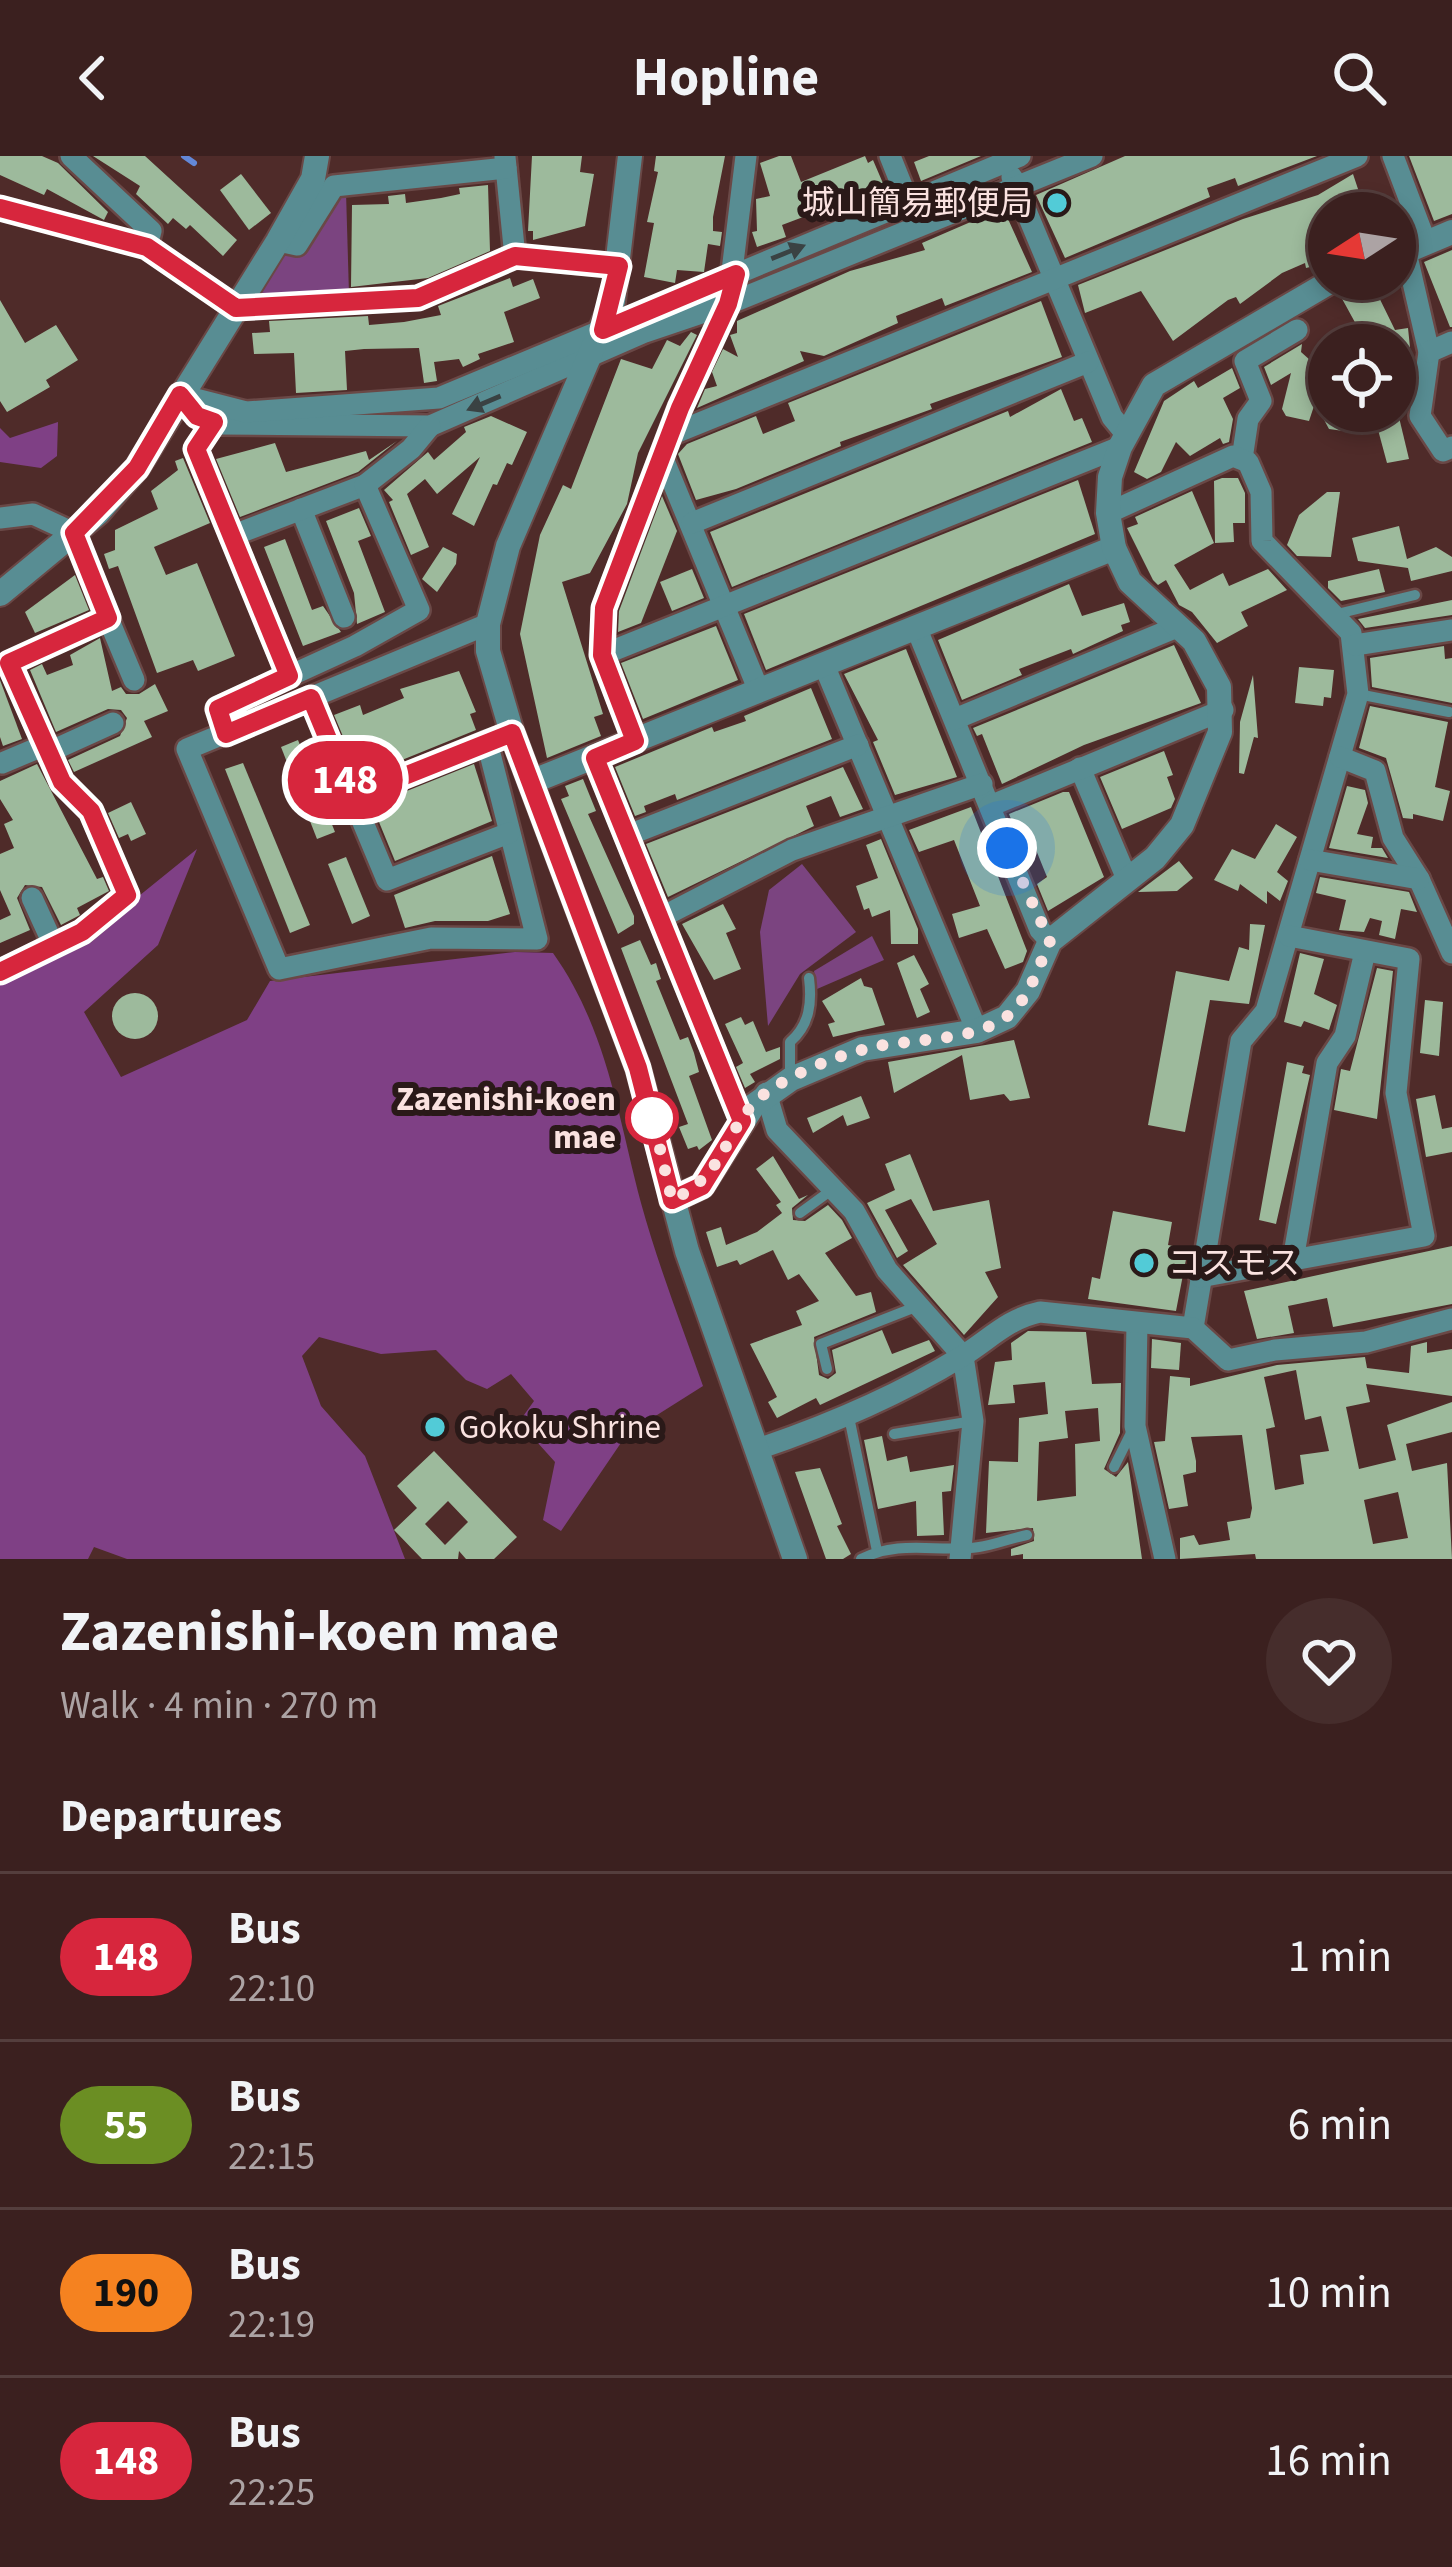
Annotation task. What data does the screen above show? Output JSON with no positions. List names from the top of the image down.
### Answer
{
  "places": [
    "城山簡易郵便局",
    "Zazenishi-koen mae",
    "コスモス",
    "Gokoku Shrine"
  ],
  "lines": ["bus line 148"],
  "north": "left",
  "page": {
    "header": "Hopline",
    "on_map": "148",
    "heading": [
      ["Zazenishi-koen mae", "Walk · 4 min · 270 m"],
      "Departures"
    ],
    "list": [
      {
        "mark": "148",
        "name": "Bus",
        "note": "22:10",
        "value": "1 min"
      },
      {
        "mark": "55",
        "name": "Bus",
        "note": "22:15",
        "value": "6 min"
      },
      {
        "mark": "190",
        "name": "Bus",
        "note": "22:19",
        "value": "10 min"
      },
      {
        "mark": "148",
        "name": "Bus",
        "note": "22:25",
        "value": "16 min"
      }
    ]
  }
}
